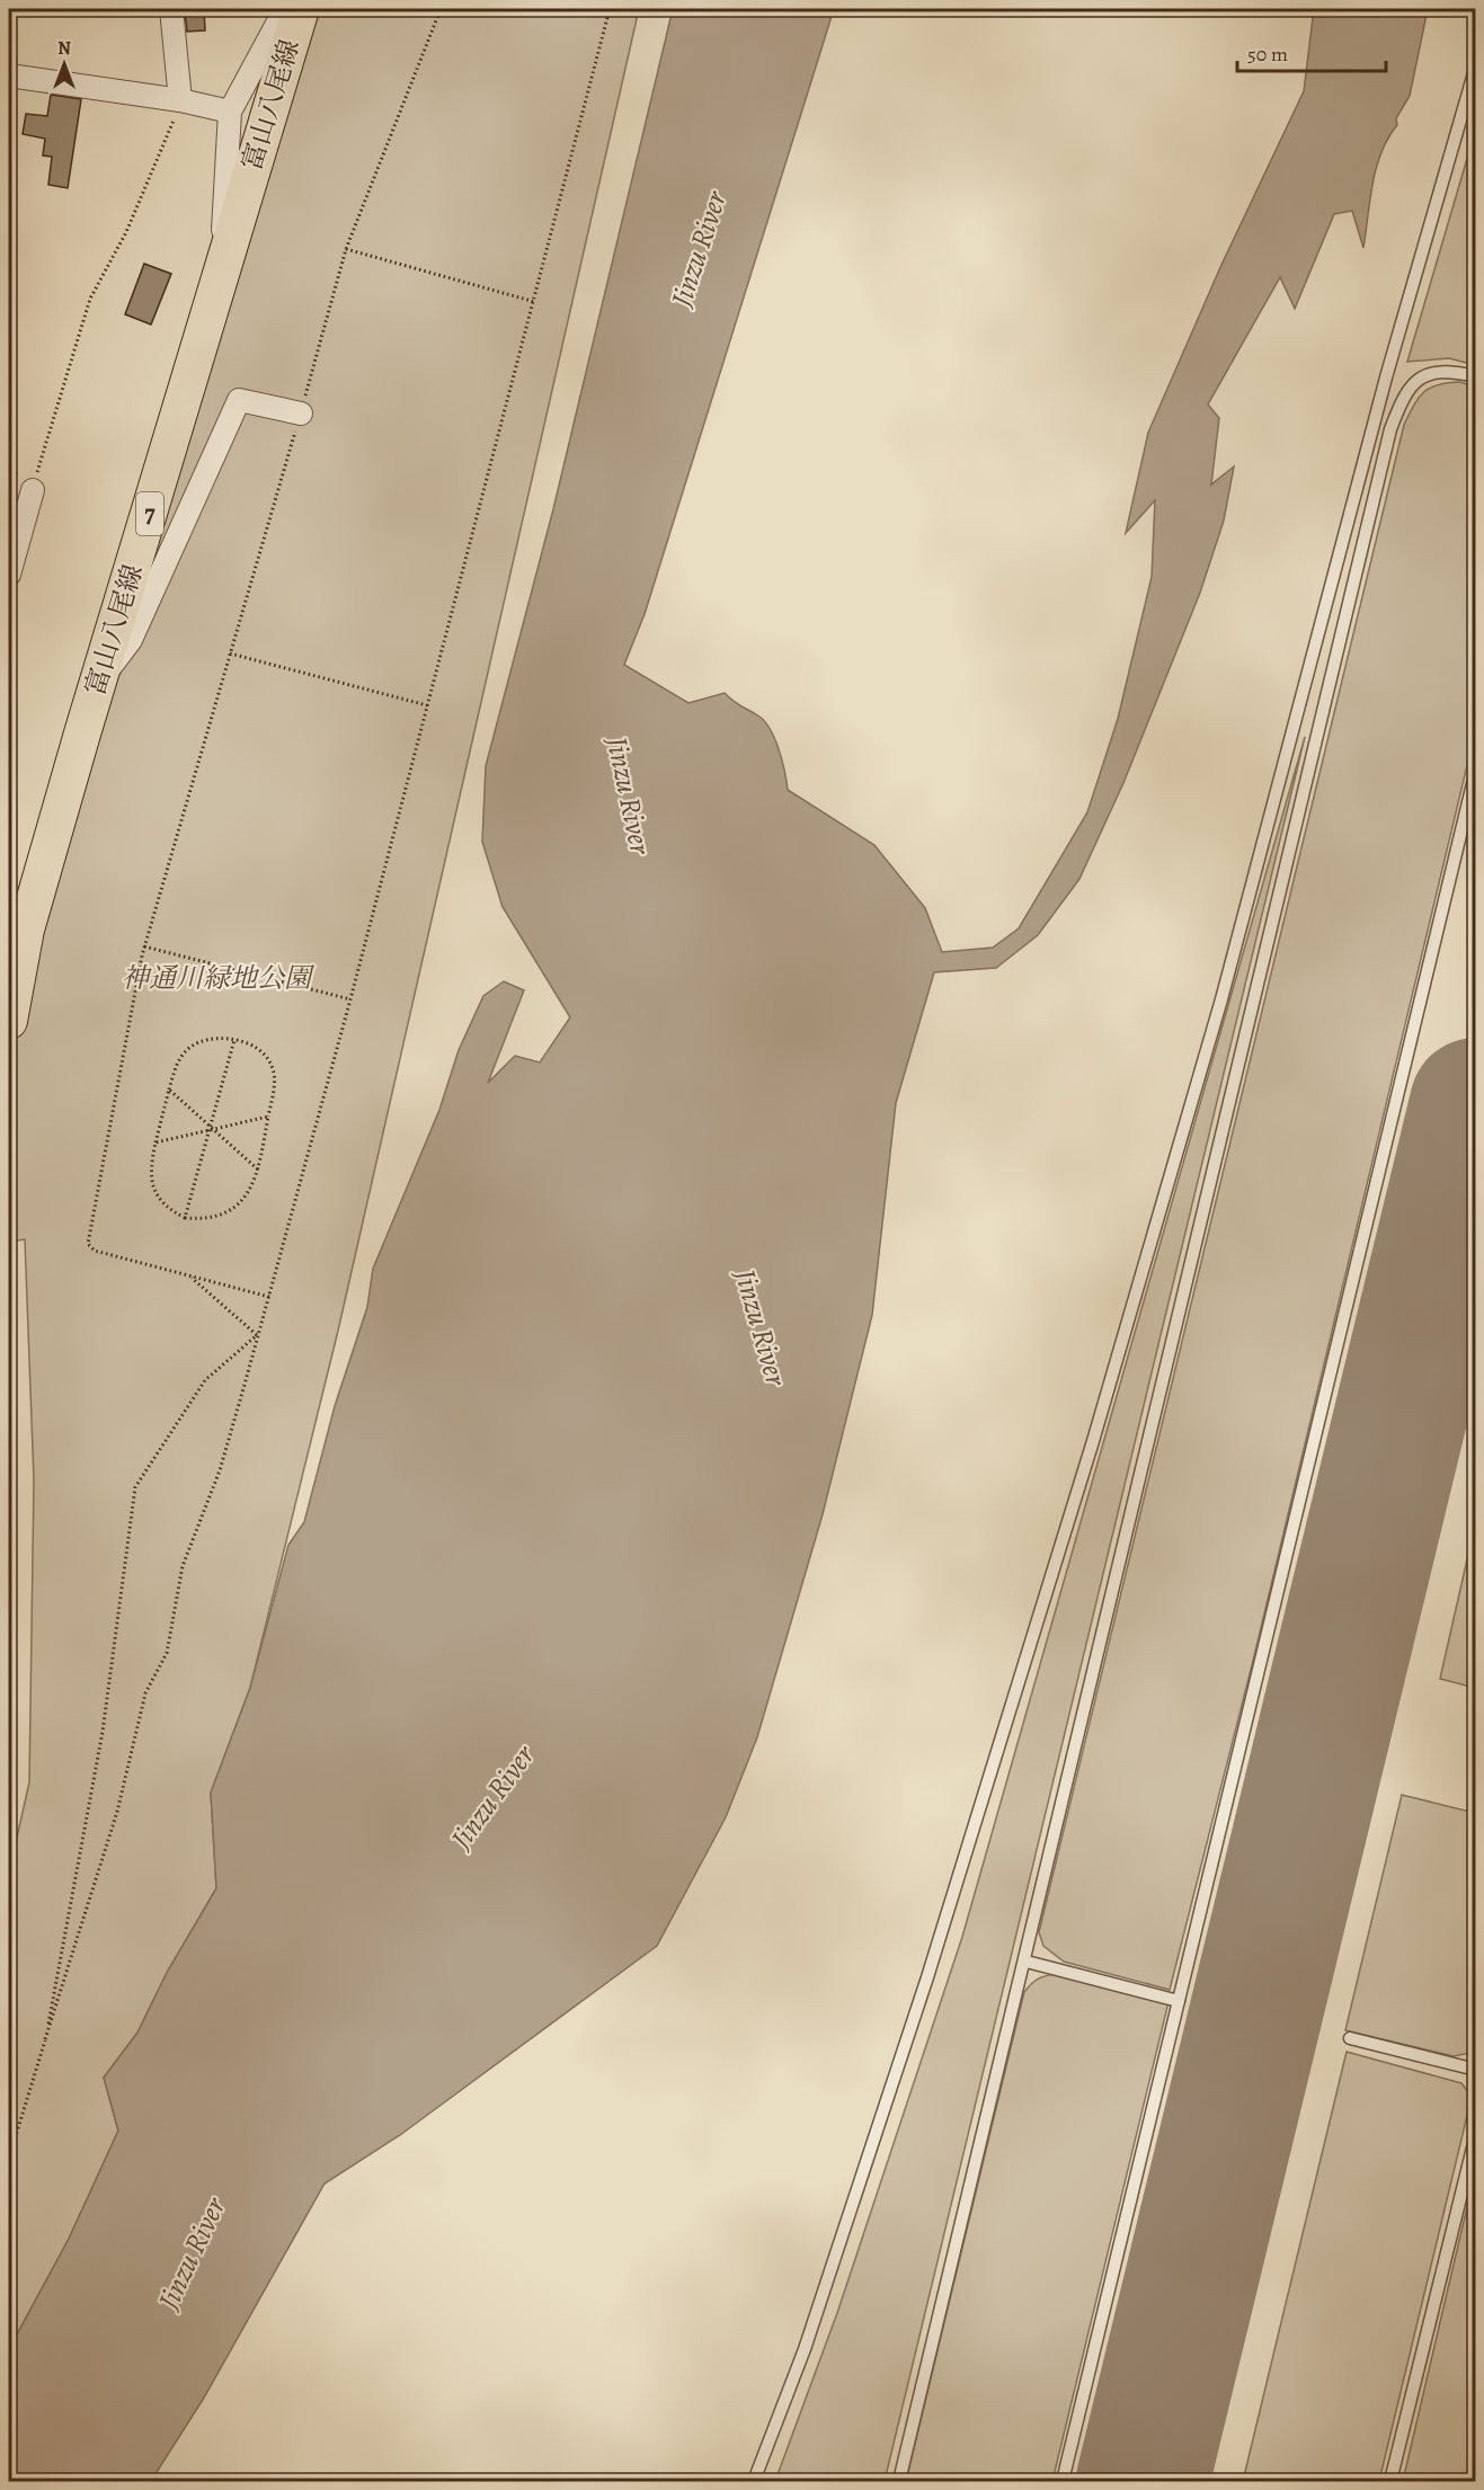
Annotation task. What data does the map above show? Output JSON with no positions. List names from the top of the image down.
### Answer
{
  "streets": {
    "main road": ["富山八尾線", "7"]
  },
  "water": ["Jinzu River"],
  "parks": ["神通川緑地公園"],
  "scale_bar": "50 m",
  "north": "top"
}
